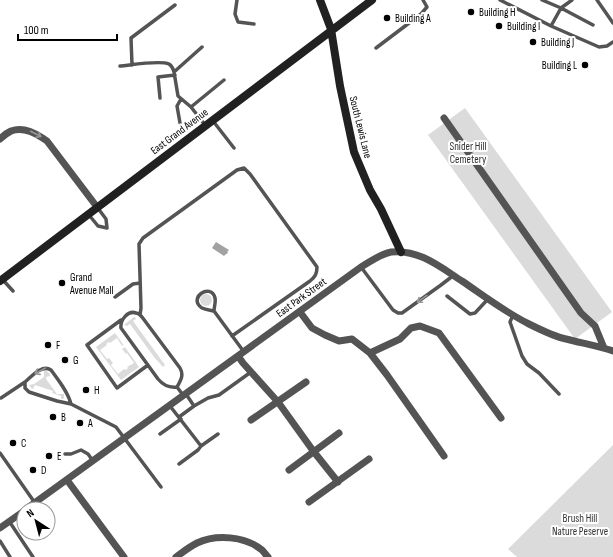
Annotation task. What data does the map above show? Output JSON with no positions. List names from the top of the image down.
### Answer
{
  "streets": {
    "street": ["South Lewis Lane", "East Grand Avenue", "East Park Street"]
  },
  "crossings": [
    ["South Lewis Lane", "East Grand Avenue"],
    ["South Lewis Lane", "East Park Street"]
  ],
  "parks": ["Snider Hill Cemetery", "Brush Hill Nature Peserve"],
  "places": [
    "Building H",
    "Building A",
    "Building I",
    "Building J",
    "Building L",
    "Grand Avenue Mall",
    "F",
    "G",
    "H",
    "B",
    "A",
    "C",
    "E",
    "D"
  ],
  "scale_bar": "100 m",
  "north": "top left"
}
